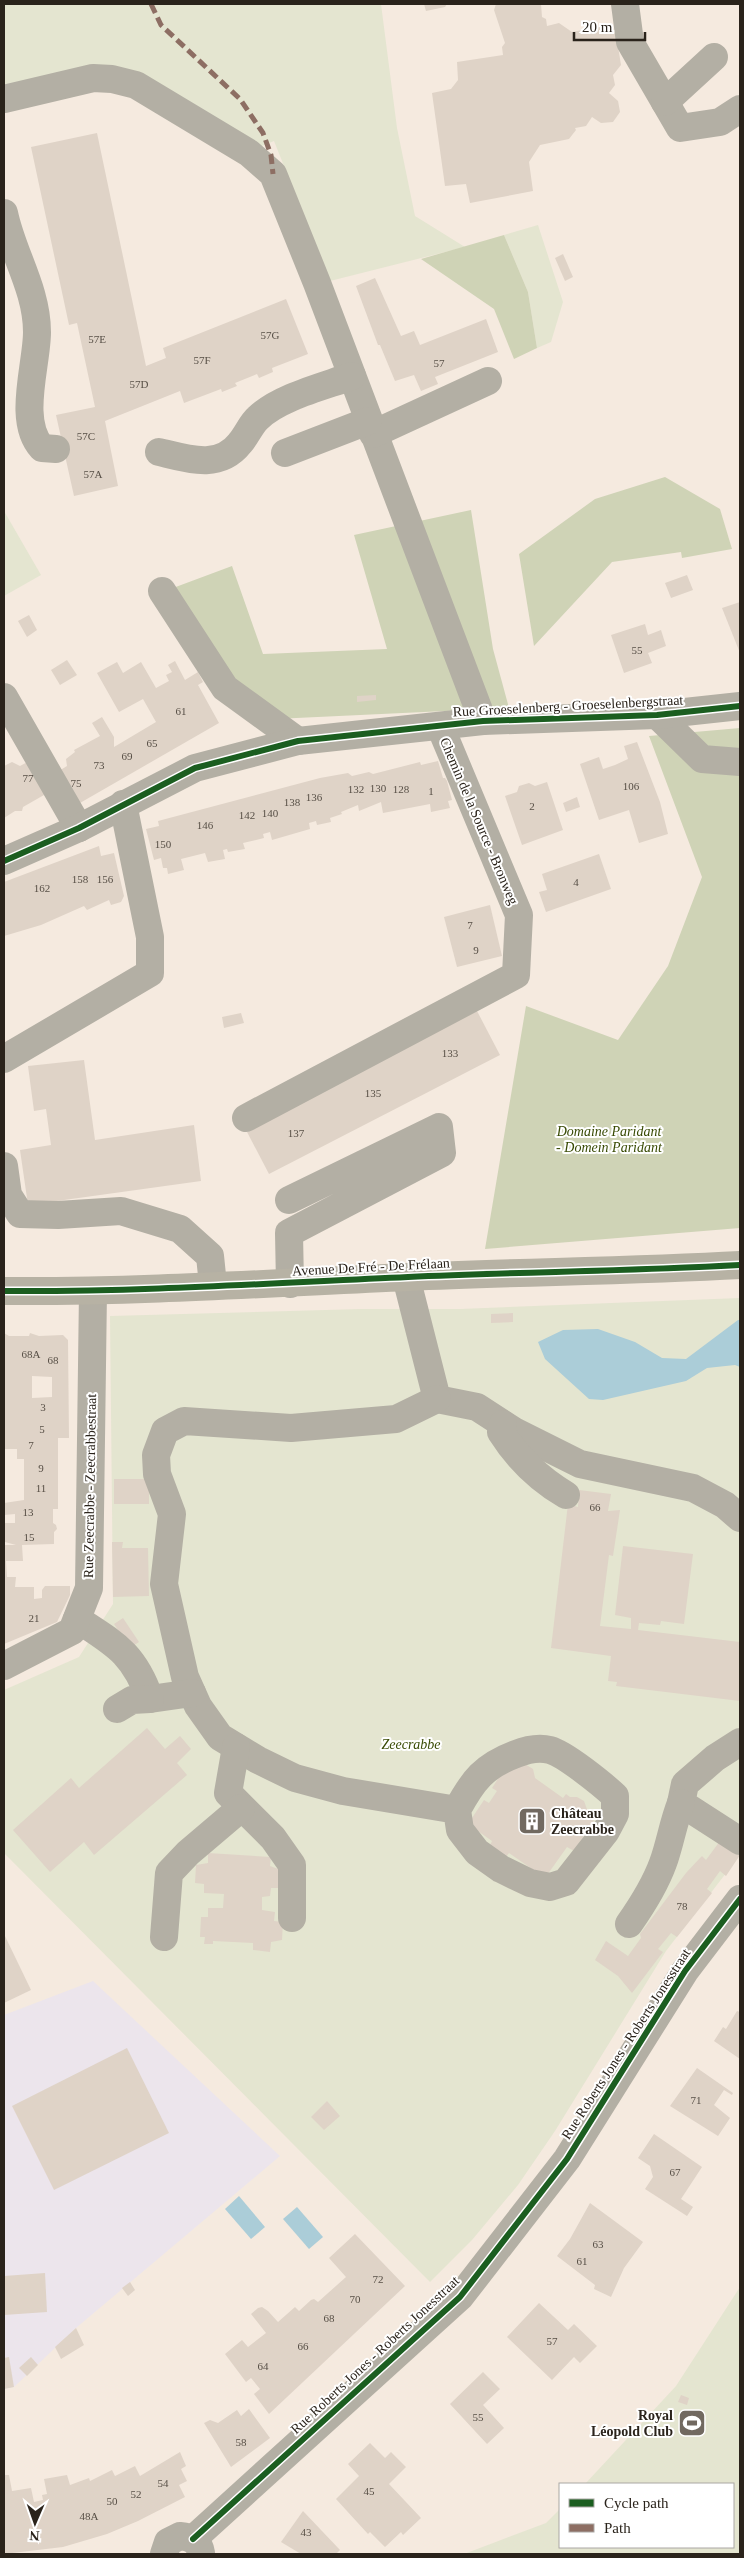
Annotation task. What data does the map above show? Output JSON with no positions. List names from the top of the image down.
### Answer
{
  "streets": {
    "main road": ["Avenue De Fré - De Frélaan"],
    "street": [
      "Rue Groeselenberg - Groeselenbergstraat",
      "Chemin de la Source - Bronweg",
      "Rue Zeecrabbe - Zeecrabbestraat",
      "Rue Roberts Jones - Roberts Jonesstraat"
    ]
  },
  "crossings": [
    ["Rue Groeselenberg - Groeselenbergstraat", "Chemin de la Source - Bronweg"],
    ["Avenue De Fré - De Frélaan", "Rue Zeecrabbe - Zeecrabbestraat"]
  ],
  "parks": ["Domaine Paridant - Domein Paridant", "Zeecrabbe"],
  "places": {
    "building": ["Château Zeecrabbe"],
    "sports": ["Royal Léopold Club"]
  },
  "house_numbers": [
    "57G",
    "57E",
    "57F",
    "57",
    "57D",
    "57C",
    "57A",
    "55",
    "61",
    "65",
    "69",
    "73",
    "77",
    "75",
    "106",
    "130",
    "132",
    "128",
    "1",
    "136",
    "138",
    "2",
    "140",
    "142",
    "146",
    "150",
    "158",
    "156",
    "4",
    "162",
    "7",
    "9",
    "133",
    "135",
    "137",
    "68A",
    "68",
    "3",
    "5",
    "7",
    "9",
    "11",
    "66",
    "13",
    "15",
    "21",
    "78",
    "71",
    "67",
    "63",
    "61",
    "72",
    "70",
    "68",
    "57",
    "66",
    "64",
    "55",
    "58",
    "54",
    "45",
    "52",
    "50",
    "48A",
    "43"
  ],
  "legend": ["Cycle path", "Path"],
  "scale_bar": "20 m",
  "north": "bottom"
}
